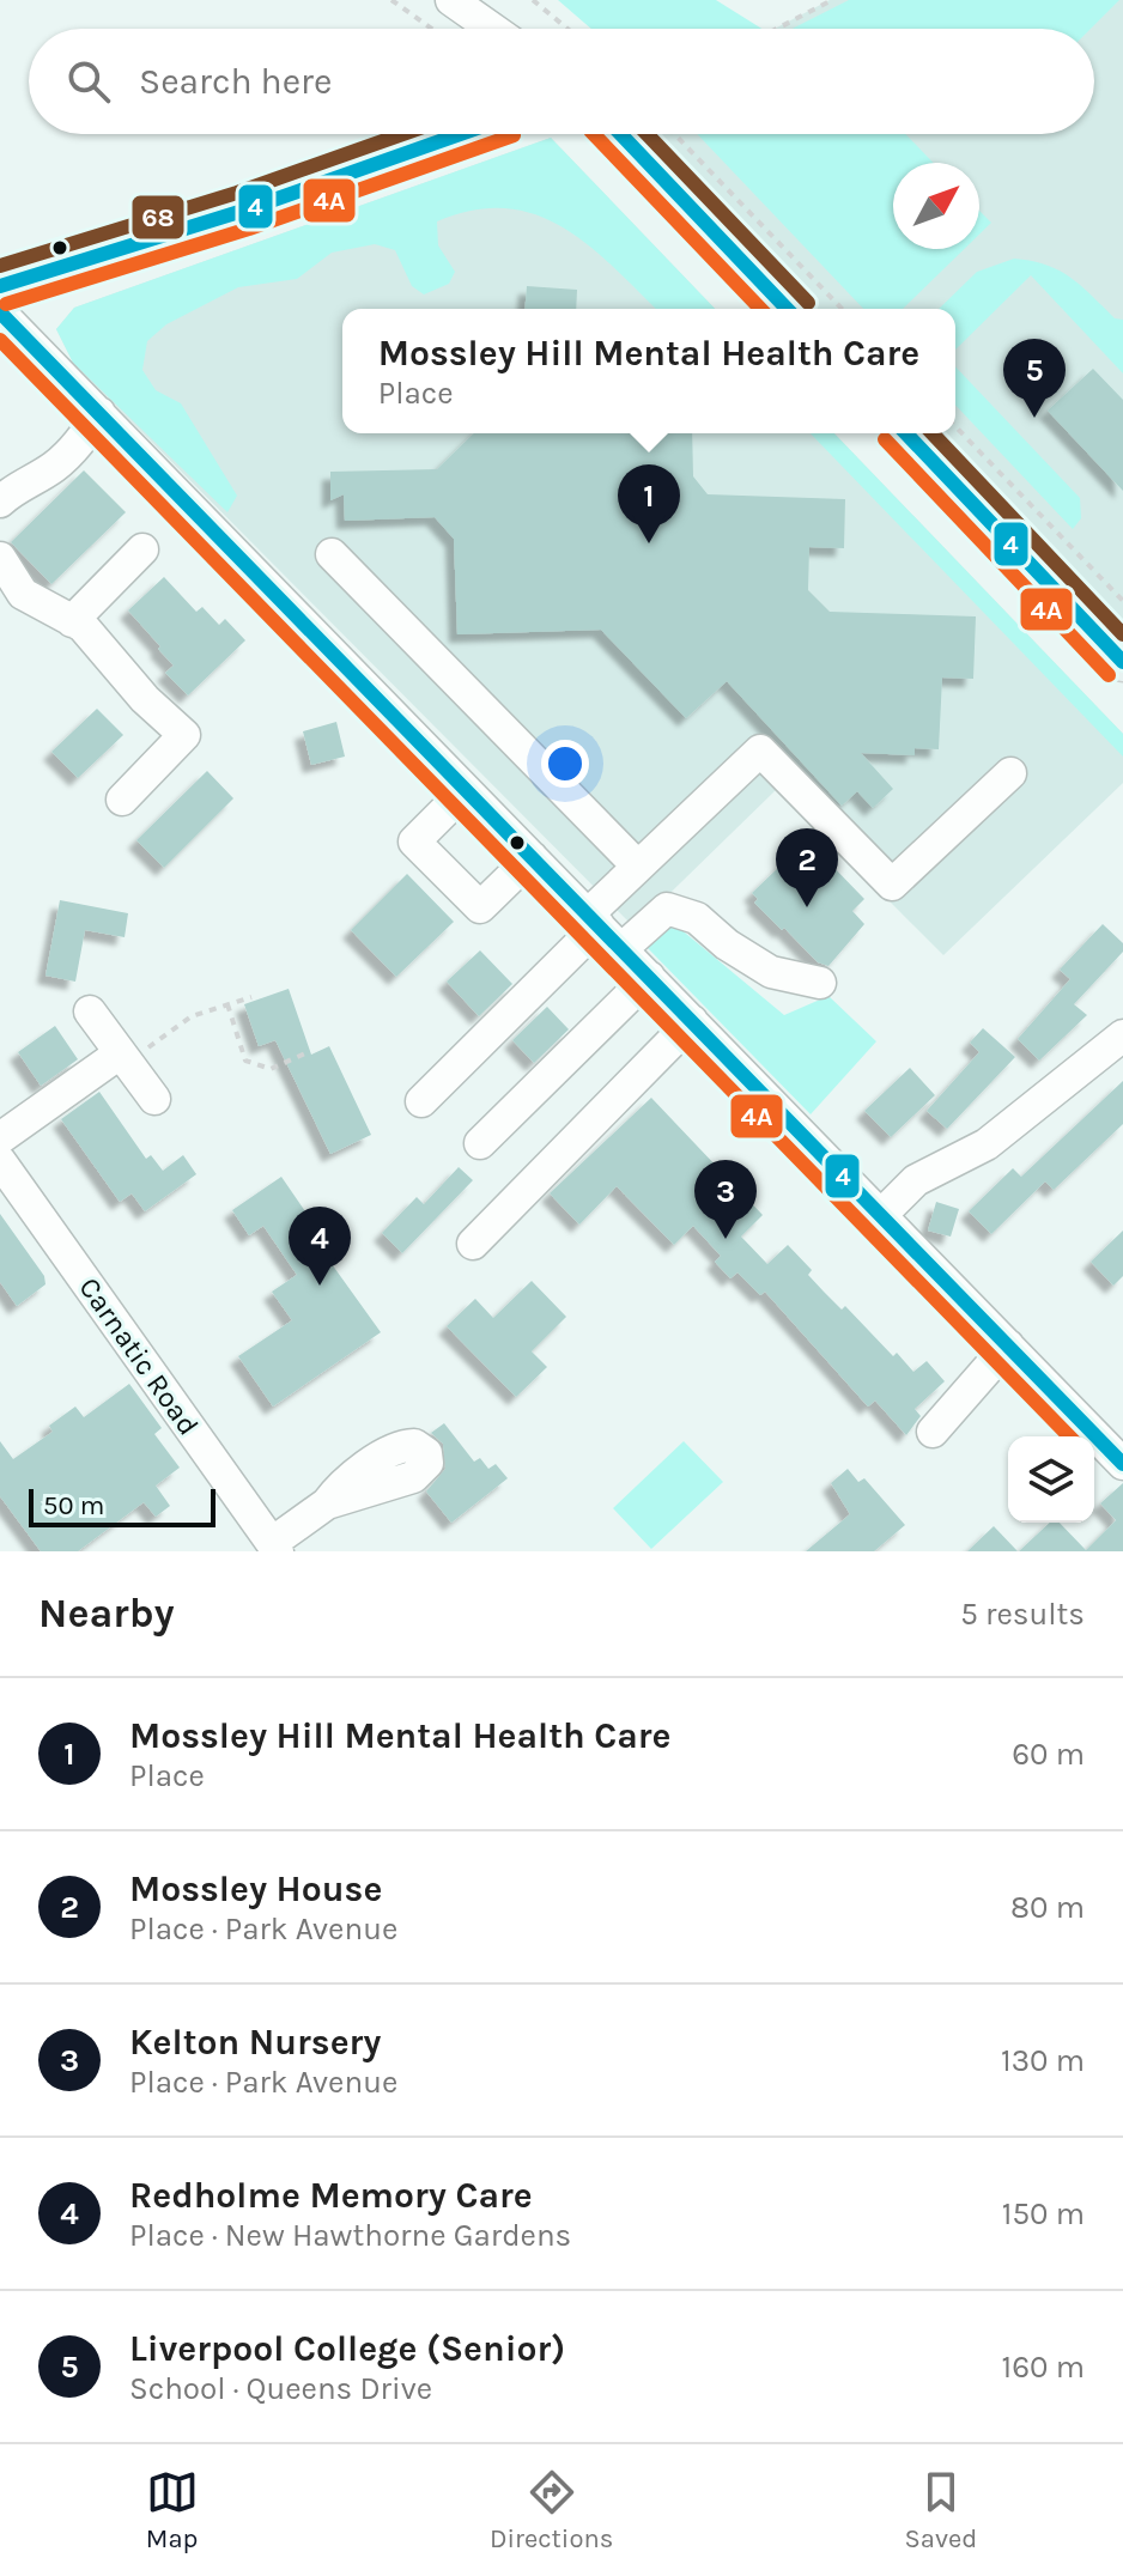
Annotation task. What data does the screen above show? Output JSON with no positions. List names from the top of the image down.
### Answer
{
  "streets": {
    "street": ["Carnatic Road"]
  },
  "lines": ["transit line 4", "transit line 4A", "transit line 68"],
  "scale_bar": "50 m",
  "north": "top right",
  "page": {
    "search": "Search here",
    "popup": ["Mossley Hill Mental Health Care", "Place"],
    "pins": [
      "5",
      "1",
      "2",
      "3",
      "4"
    ],
    "scale": "50 m",
    "heading": ["Nearby", "5 results"],
    "list": [
      {
        "mark": "1",
        "name": "Mossley Hill Mental Health Care",
        "note": "Place",
        "value": "60 m"
      },
      {
        "mark": "2",
        "name": "Mossley House",
        "note": "Place · Park Avenue",
        "value": "80 m"
      },
      {
        "mark": "3",
        "name": "Kelton Nursery",
        "note": "Place · Park Avenue",
        "value": "130 m"
      },
      {
        "mark": "4",
        "name": "Redholme Memory Care",
        "note": "Place · New Hawthorne Gardens",
        "value": "150 m"
      },
      {
        "mark": "5",
        "name": "Liverpool College (Senior)",
        "note": "School · Queens Drive",
        "value": "160 m"
      }
    ],
    "nav": ["Map", "Directions", "Saved"]
  }
}
